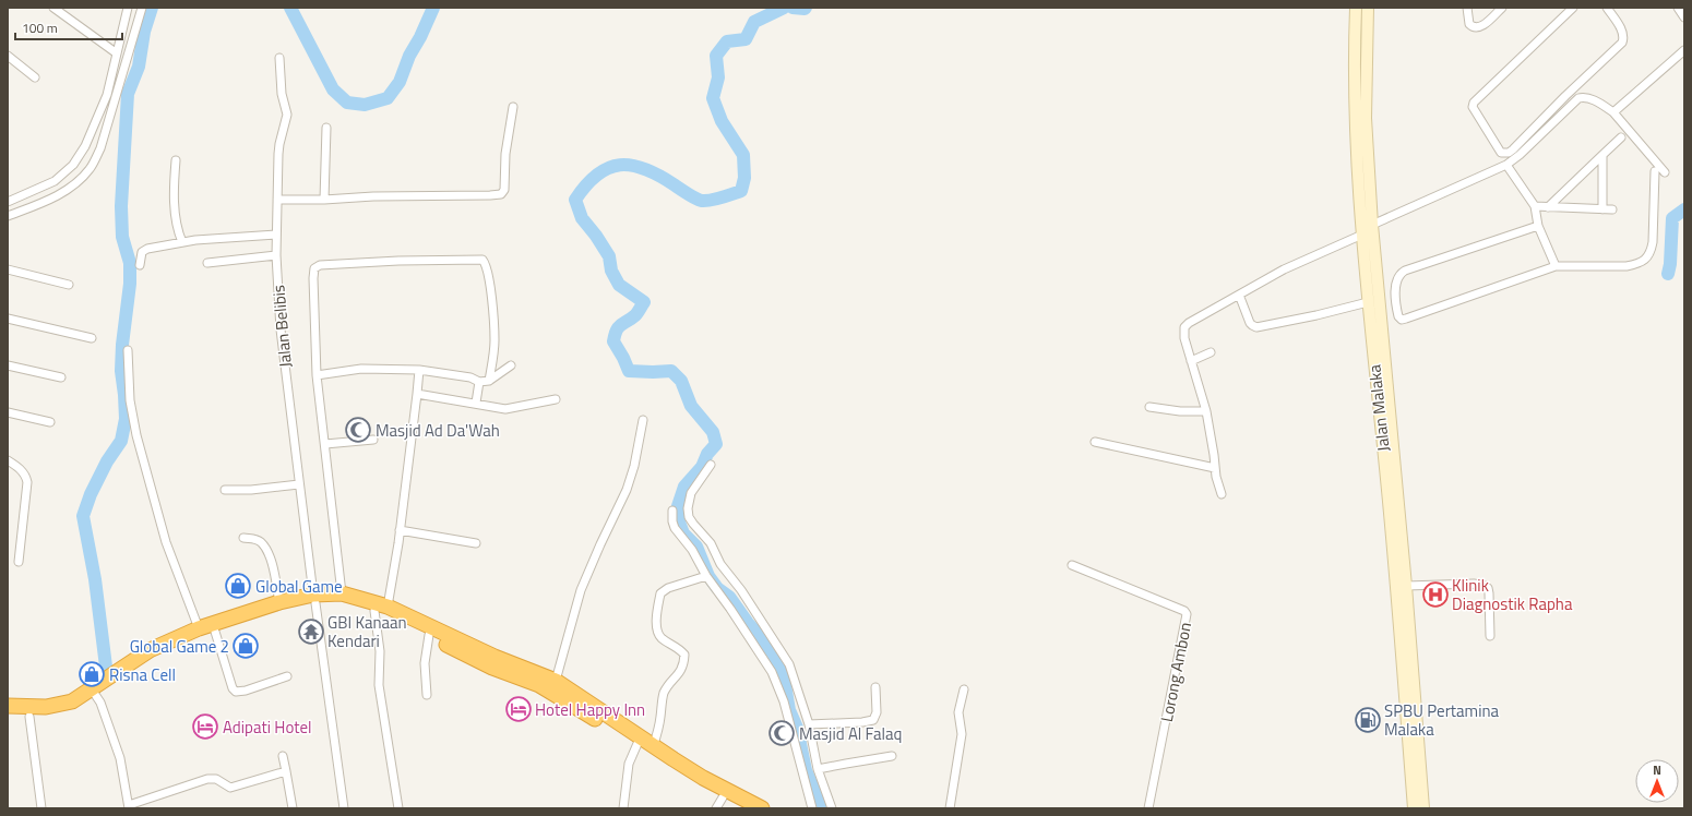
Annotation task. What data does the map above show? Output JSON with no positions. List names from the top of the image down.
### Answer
{
  "streets": {
    "street": ["Jalan Belibis", "Jalan Malaka", "Lorong Ambon"]
  },
  "places": {
    "mosque": ["Masjid Ad Da'Wah", "Masjid Al Falaq"],
    "shop": ["Global Game", "Global Game 2", "Risna Cell"],
    "hospital": ["Klinik Diagnostik Rapha"],
    "temple": ["GBI Kanaan Kendari"],
    "hotel": ["Hotel Happy Inn", "Adipati Hotel"],
    "fuel station": ["SPBU Pertamina Malaka"]
  },
  "scale_bar": "100 m",
  "north": "top"
}
